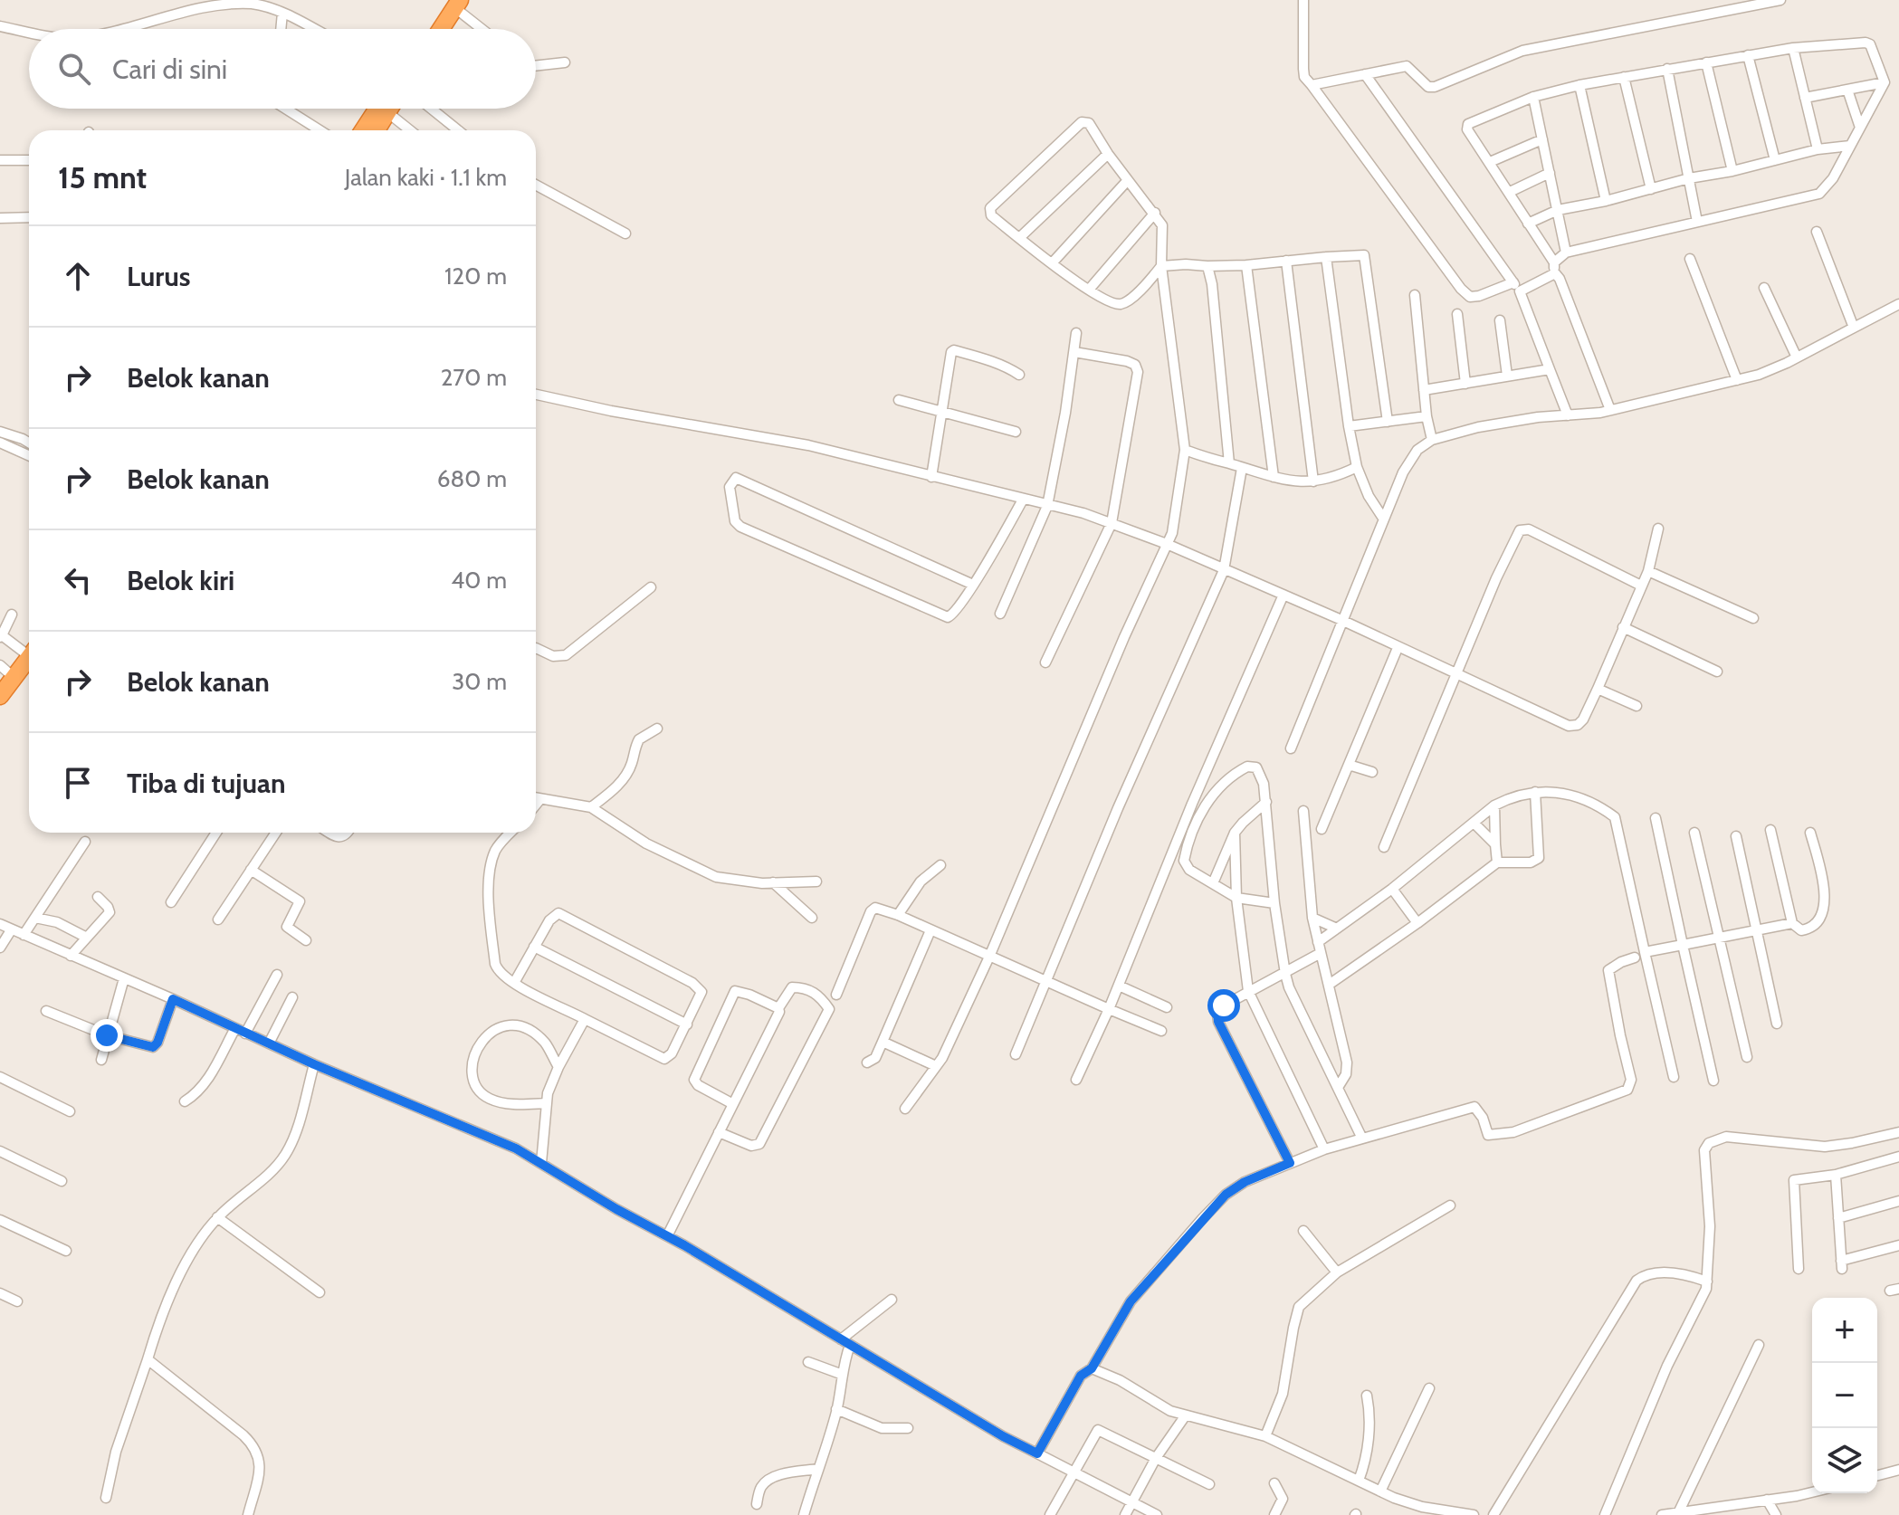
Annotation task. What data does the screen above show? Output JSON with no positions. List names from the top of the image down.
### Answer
{
  "page": {
    "search": "Cari di sini",
    "heading": ["15 mnt", "Jalan kaki · 1.1 km"],
    "list": [
      ["Lurus", "120 m"],
      ["Belok kanan", "270 m"],
      ["Belok kanan", "680 m"],
      ["Belok kiri", "40 m"],
      ["Belok kanan", "30 m"],
      "Tiba di tujuan"
    ],
    "map_buttons": ["+", "−"]
  }
}
